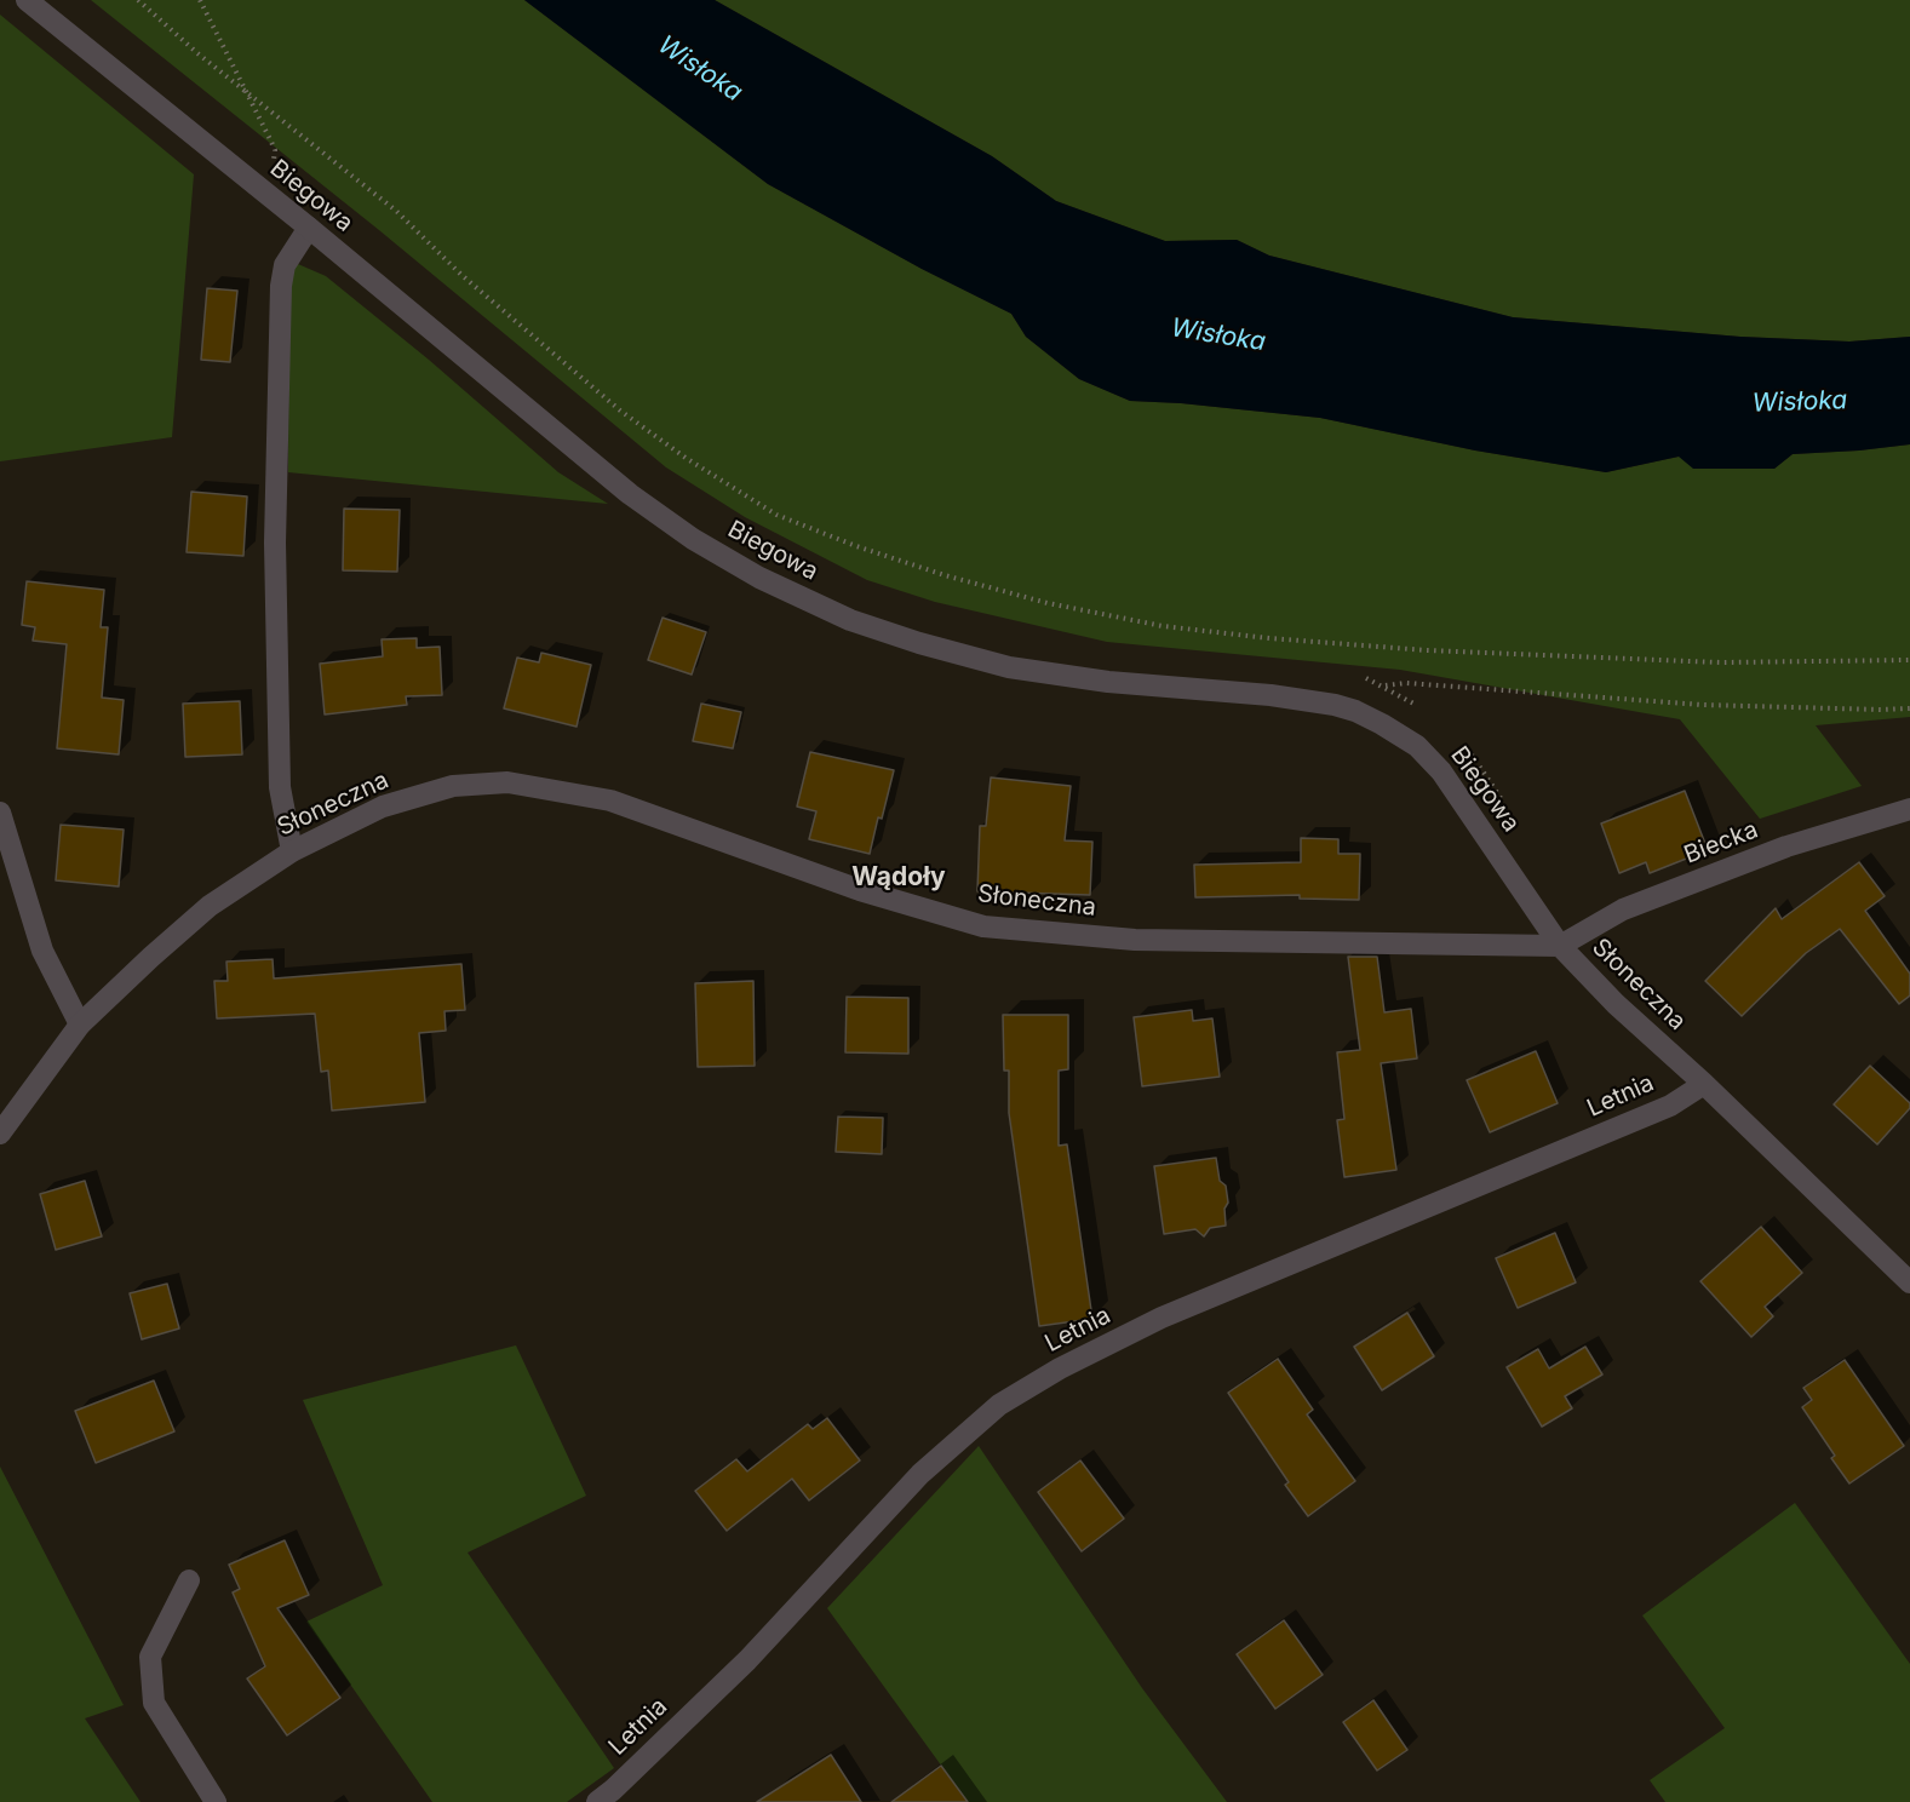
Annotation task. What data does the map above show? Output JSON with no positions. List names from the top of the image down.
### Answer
{
  "streets": {
    "street": [
      "Biegowa",
      "Słoneczna",
      "Biecka",
      "Letnia"
    ]
  },
  "crossings": [
    ["Biegowa", "Słoneczna"],
    ["Biegowa", "Biecka"],
    ["Słoneczna", "Biecka"],
    ["Słoneczna", "Letnia"]
  ],
  "districts": ["Wądoły"],
  "water": ["Wisłoka"]
}
